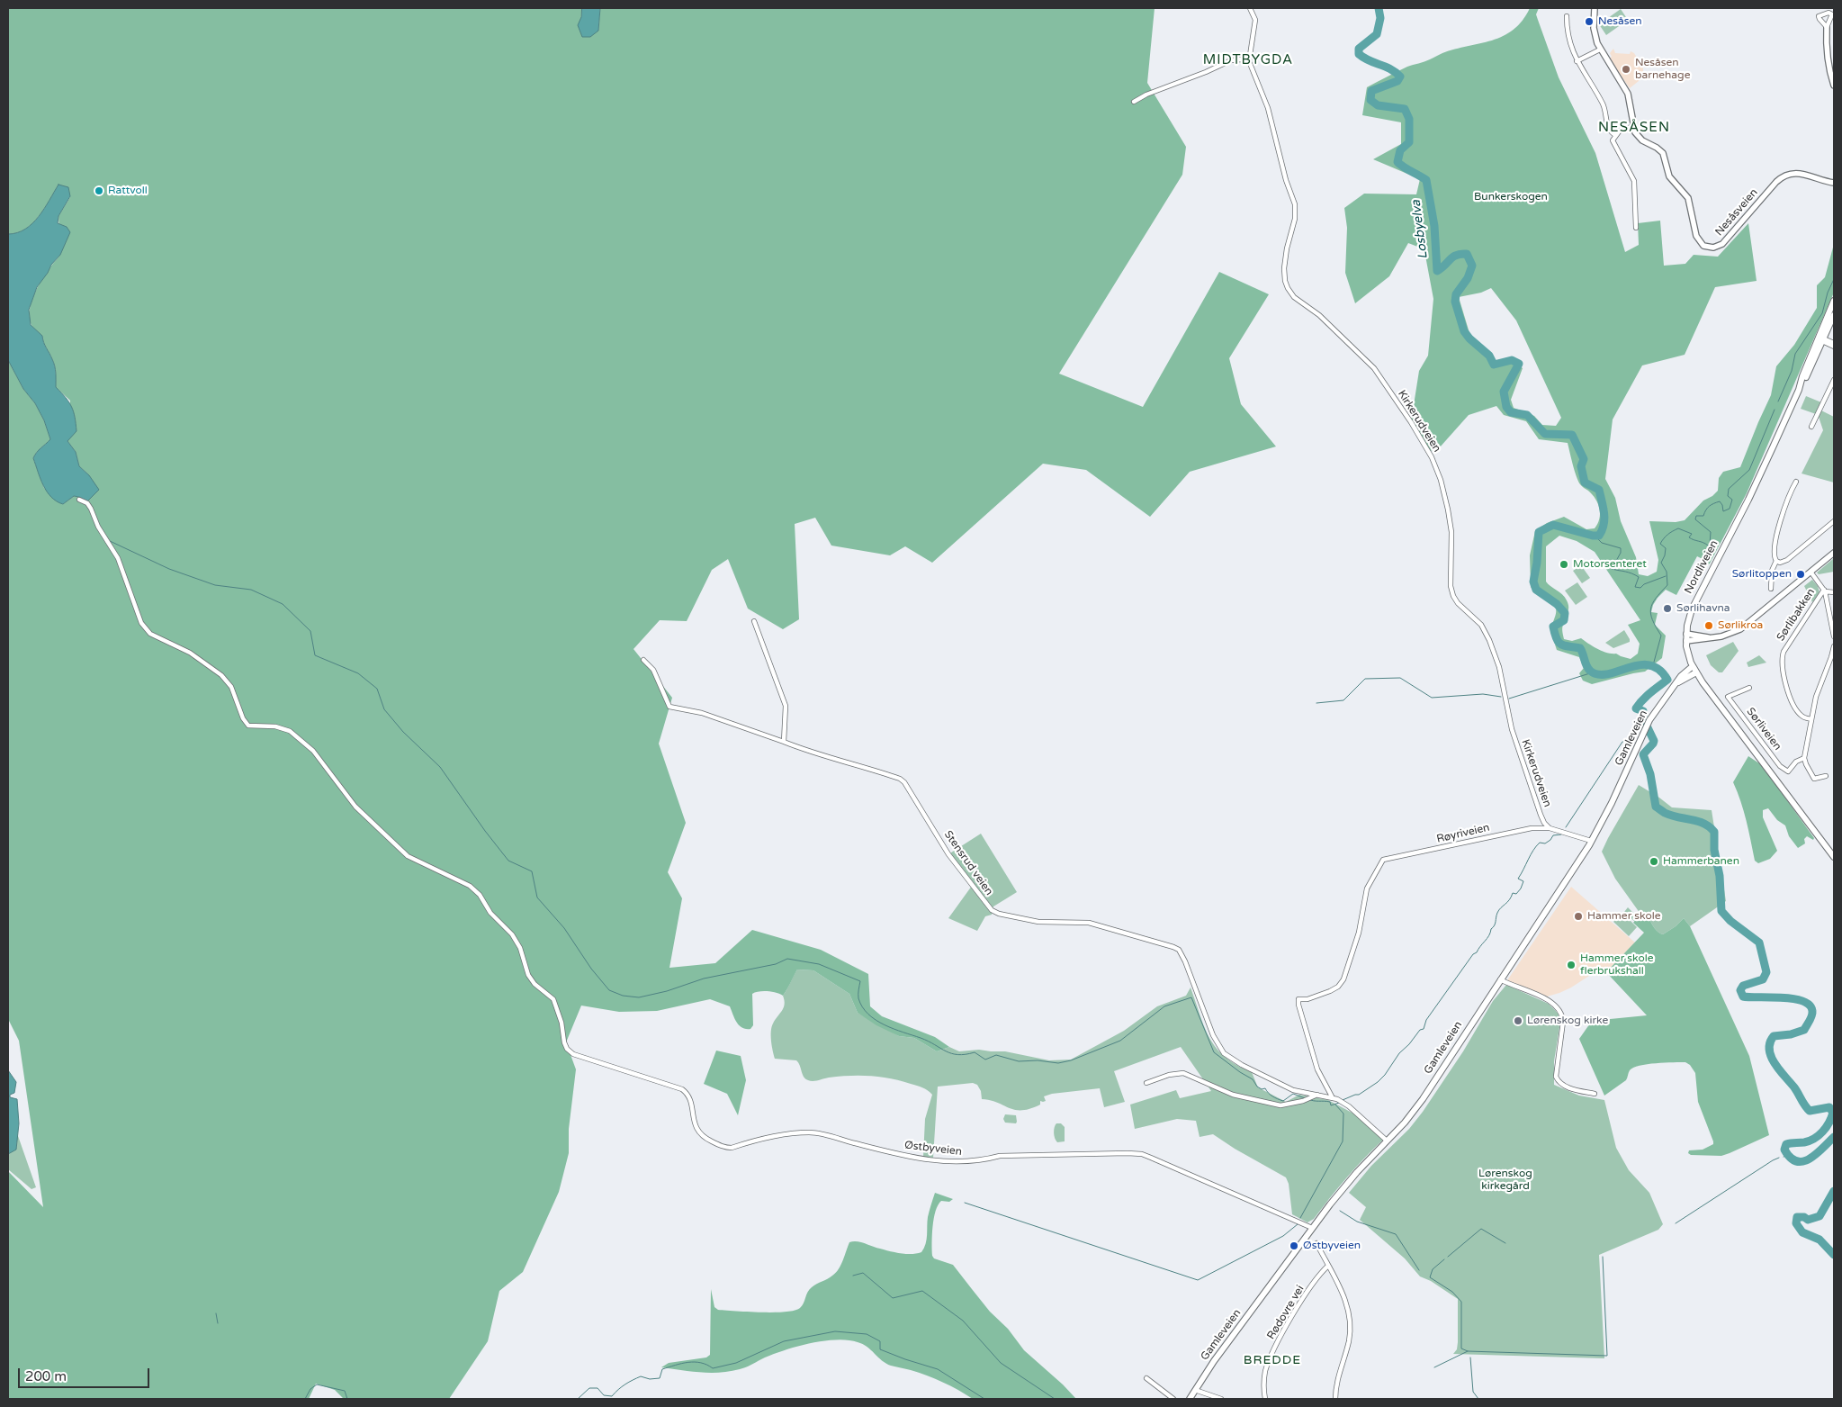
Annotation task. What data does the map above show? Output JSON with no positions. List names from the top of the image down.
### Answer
{
  "streets": {
    "main road": ["Nordliveien", "Gamleveien"],
    "street": [
      "Nesåsveien",
      "Kirkerudveien",
      "Sørlibakken",
      "Sørliveien",
      "Røyriveien",
      "Stensrud veien",
      "Østbyveien",
      "Rødovre vei"
    ]
  },
  "crossings": [
    ["Kirkerudveien", "Røyriveien"],
    ["Nordliveien", "Gamleveien"],
    ["Gamleveien", "Stensrud veien"],
    ["Gamleveien", "Østbyveien"],
    ["Røyriveien", "Stensrud veien"]
  ],
  "districts": ["MIDTBYGDA", "NESÅSEN", "BREDDE"],
  "water": ["Losbyelva"],
  "parks": ["Bunkerskogen", "Lørenskog kirkegård"],
  "places": [
    "Nesåsen",
    "Nesåsen barnehage",
    "Rattvoll",
    "Motorsenteret",
    "Sørlitoppen",
    "Sørlihavna",
    "Sørlikroa",
    "Hammerbanen",
    "Hammer skole",
    "Hammer skole flerbrukshall",
    "Lørenskog kirke",
    "Østbyveien"
  ],
  "scale_bar": "200 m"
}
